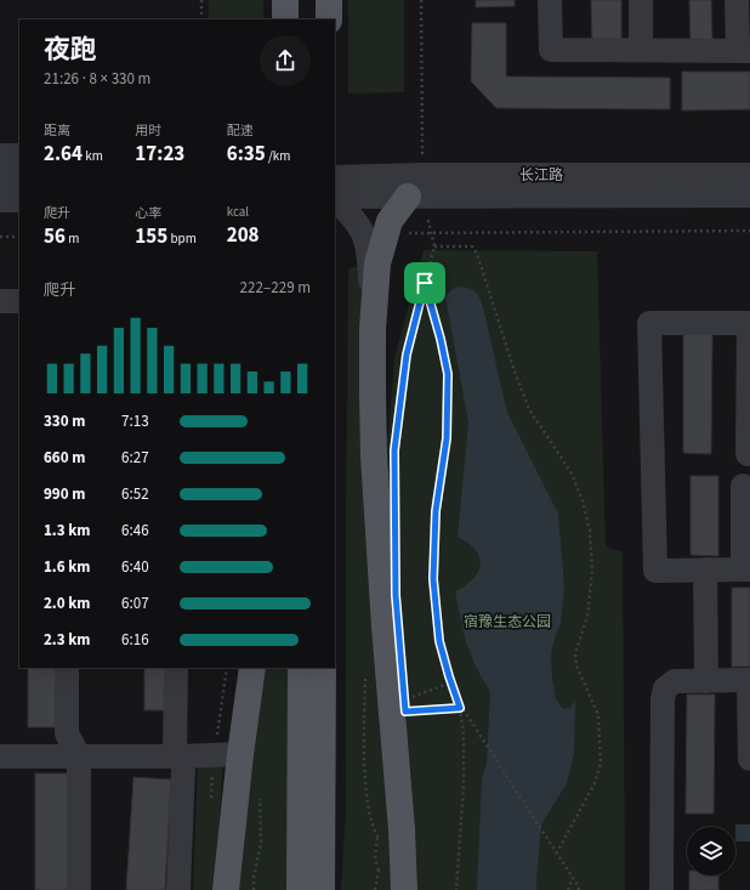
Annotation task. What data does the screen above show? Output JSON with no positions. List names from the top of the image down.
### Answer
{
  "streets": {
    "street": ["长江路"]
  },
  "parks": ["宿豫生态公园"],
  "page": {
    "heading": ["夜跑", "21:26 · 8 × 330 m"],
    "stats": [
      ["距离", "2.64 km"],
      ["用时", "17:23"],
      ["配速", "6:35 /km"],
      ["爬升", "56 m"],
      ["心率", "155 bpm"],
      ["kcal", "208"]
    ],
    "chart": ["爬升", "222–229 m"],
    "list": [
      {
        "name": "330 m",
        "note": "7:13"
      },
      {
        "name": "660 m",
        "note": "6:27"
      },
      {
        "name": "990 m",
        "note": "6:52"
      },
      {
        "name": "1.3 km",
        "note": "6:46"
      },
      {
        "name": "1.6 km",
        "note": "6:40"
      },
      {
        "name": "2.0 km",
        "note": "6:07"
      },
      {
        "name": "2.3 km",
        "note": "6:16"
      }
    ]
  }
}
